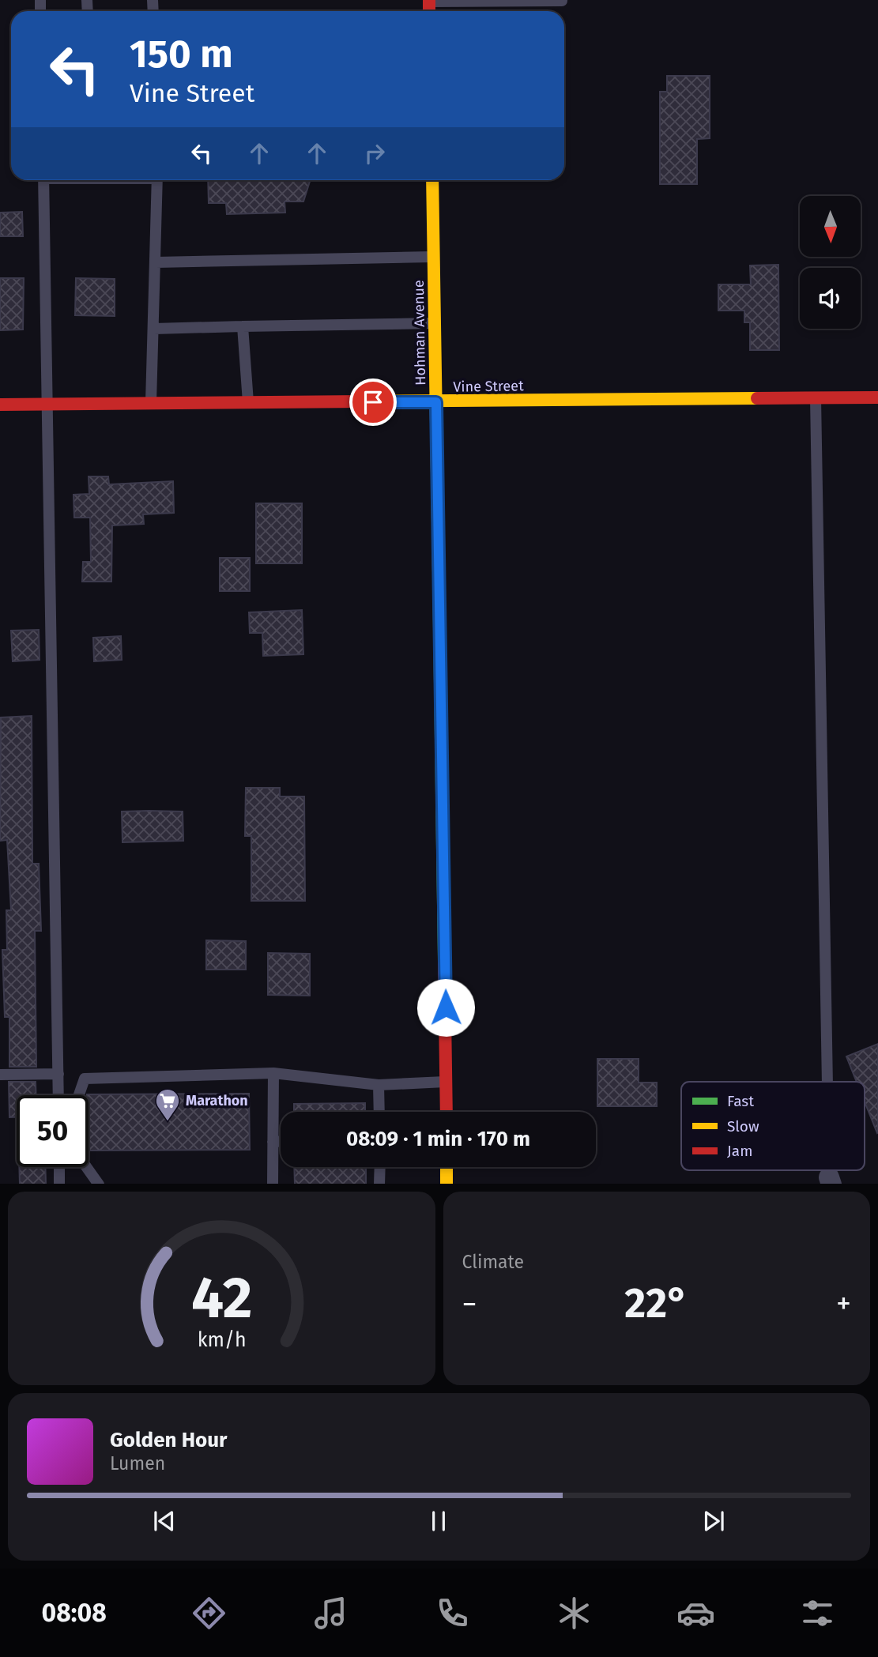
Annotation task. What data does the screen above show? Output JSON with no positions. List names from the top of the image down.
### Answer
{
  "streets": {
    "main road": ["Hohman Avenue", "Vine Street"]
  },
  "crossings": [
    ["Hohman Avenue", "Vine Street"]
  ],
  "places": {
    "supermarket": ["Marathon"]
  },
  "legend": ["Fast", "Slow", "Jam"],
  "north": "bottom",
  "page": {
    "turn": ["150 m", "Vine Street"],
    "limit": "50",
    "trip": "08:09 · 1 min · 170 m",
    "tile": "Climate",
    "heat": ["−", "22°", "+"],
    "song": ["Golden Hour", "Lumen"],
    "tabs": "08:08",
    "gauge": ["42", "km/h"]
  }
}
